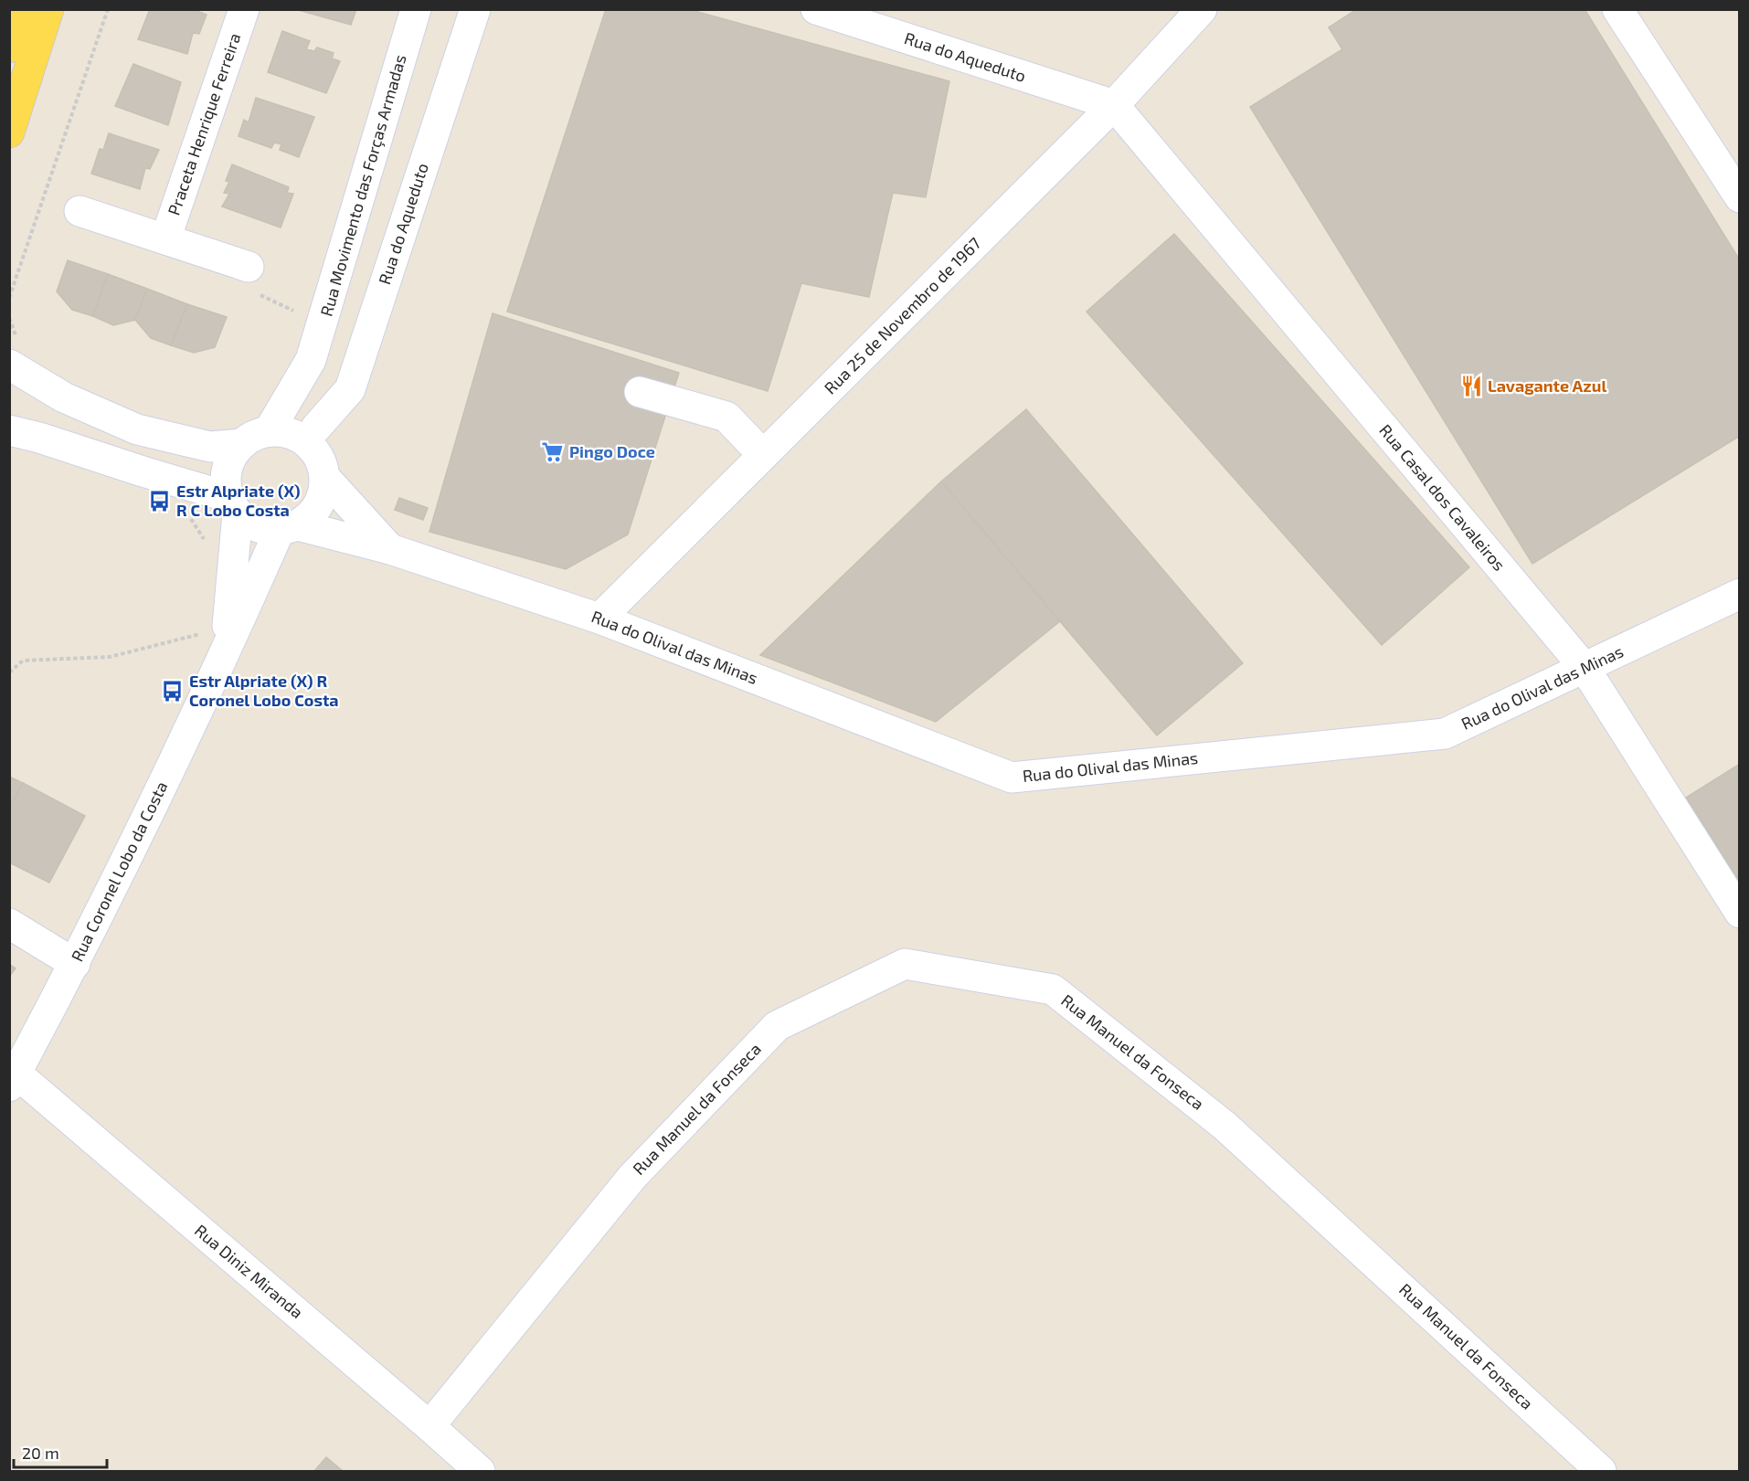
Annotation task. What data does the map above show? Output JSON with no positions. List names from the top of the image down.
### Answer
{
  "streets": {
    "street": [
      "Rua do Aqueduto",
      "Praceta Henrique Ferreira",
      "Rua Movimento das Forças Armadas",
      "Rua 25 de Novembro de 1967",
      "Rua Casal dos Cavaleiros",
      "Rua do Olival das Minas",
      "Rua Coronel Lobo da Costa",
      "Rua Manuel da Fonseca",
      "Rua Diniz Miranda"
    ]
  },
  "crossings": [
    ["Rua do Aqueduto", "Rua Movimento das Forças Armadas"],
    ["Rua do Aqueduto", "Rua 25 de Novembro de 1967"],
    ["Rua do Aqueduto", "Rua Casal dos Cavaleiros"],
    ["Rua Movimento das Forças Armadas", "Rua do Olival das Minas"],
    ["Rua Movimento das Forças Armadas", "Rua Coronel Lobo da Costa"],
    ["Rua 25 de Novembro de 1967", "Rua Casal dos Cavaleiros"],
    ["Rua 25 de Novembro de 1967", "Rua do Olival das Minas"],
    ["Rua Casal dos Cavaleiros", "Rua do Olival das Minas"],
    ["Rua do Olival das Minas", "Rua Coronel Lobo da Costa"],
    ["Rua Coronel Lobo da Costa", "Rua Diniz Miranda"],
    ["Rua Manuel da Fonseca", "Rua Diniz Miranda"]
  ],
  "places": {
    "restaurant": ["Lavagante Azul"],
    "supermarket": ["Pingo Doce"],
    "bus stop": ["Estr Alpriate (X) R C Lobo Costa", "Estr Alpriate (X) R Coronel Lobo Costa"]
  },
  "scale_bar": "20 m"
}
